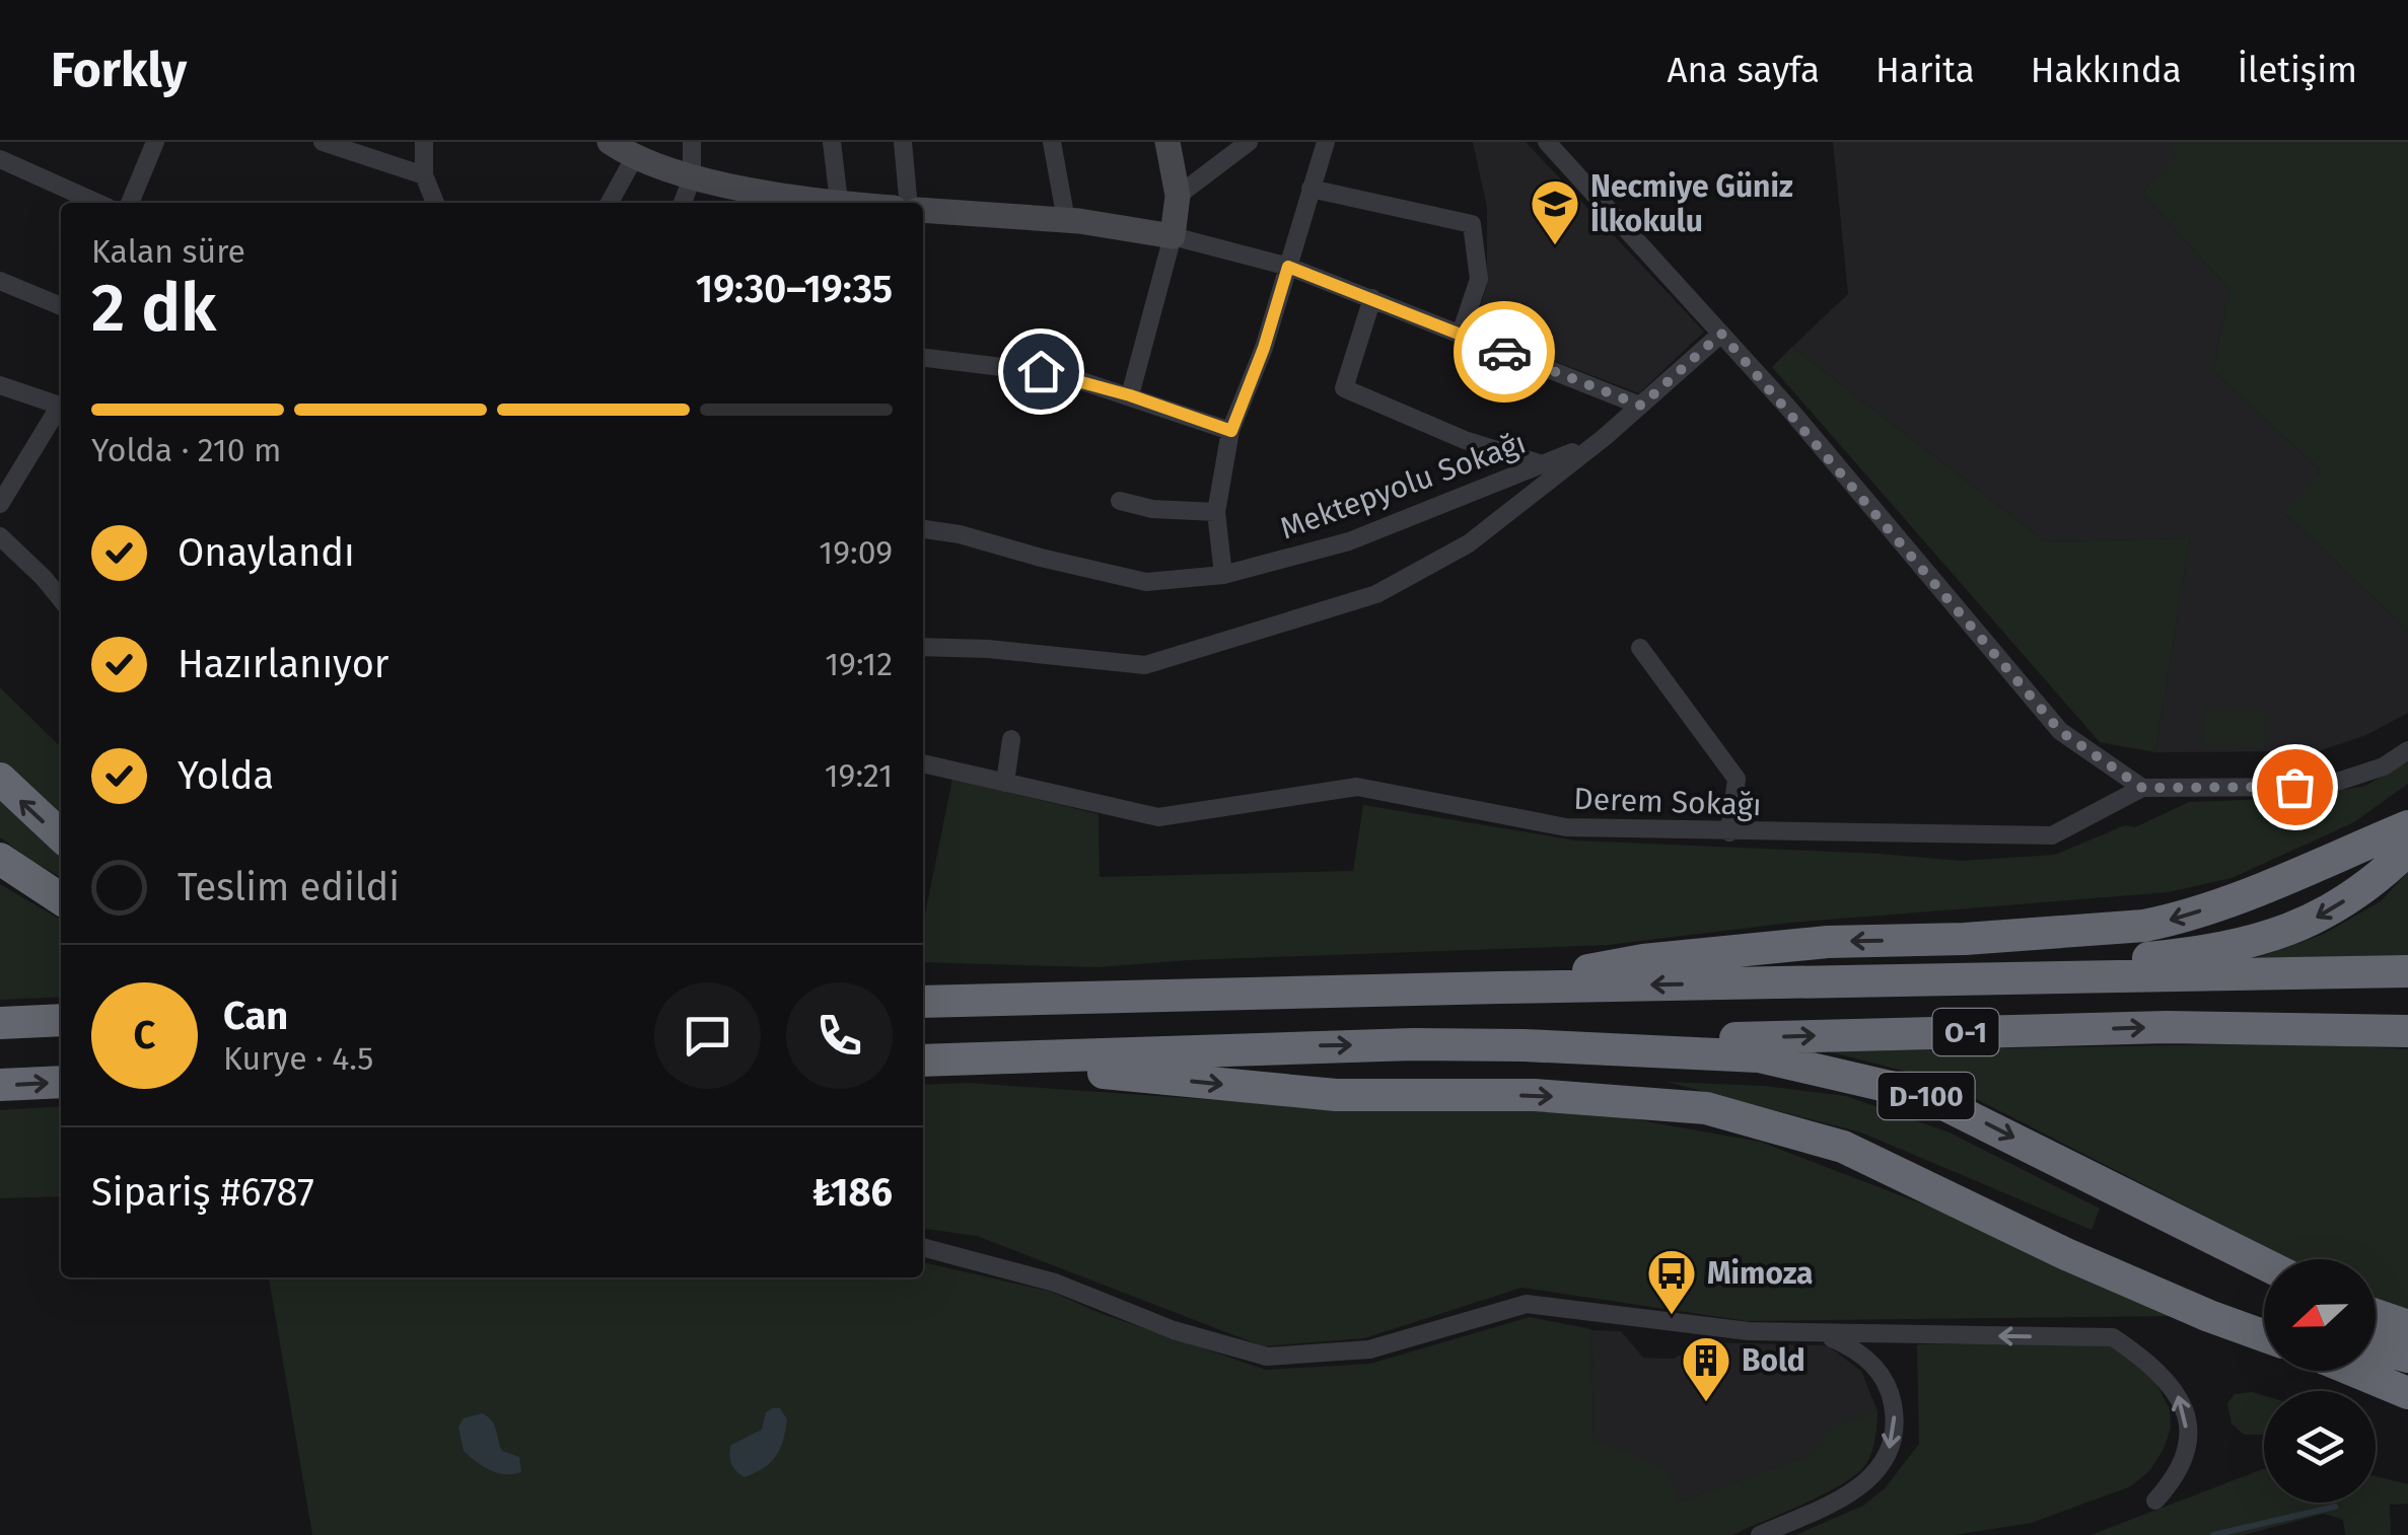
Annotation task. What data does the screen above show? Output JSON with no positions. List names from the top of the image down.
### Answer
{
  "streets": {
    "highway": ["O-1", "D-100"],
    "street": ["Mektepyolu Sokağı", "Derem Sokağı"]
  },
  "crossings": [
    ["O-1", "D-100"]
  ],
  "places": {
    "school or university": ["Necmiye Güniz İlkokulu"],
    "bus stop": ["Mimoza"],
    "building": ["Bold"]
  },
  "north": "left",
  "page": {
    "header": "Forkly",
    "nav": [
      "Ana sayfa",
      "Harita",
      "Hakkında",
      "İletişim"
    ],
    "heading": ["2 dk", "Kalan süre", "19:30–19:35"],
    "panel": [
      "Can",
      "Kurye · 4.5",
      "Sipariş #6787",
      "₺186"
    ],
    "bar": "Yolda · 210 m",
    "list": [
      ["Onaylandı", "19:09"],
      ["Hazırlanıyor", "19:12"],
      ["Yolda", "19:21"],
      "Teslim edildi"
    ],
    "round": "C"
  }
}
